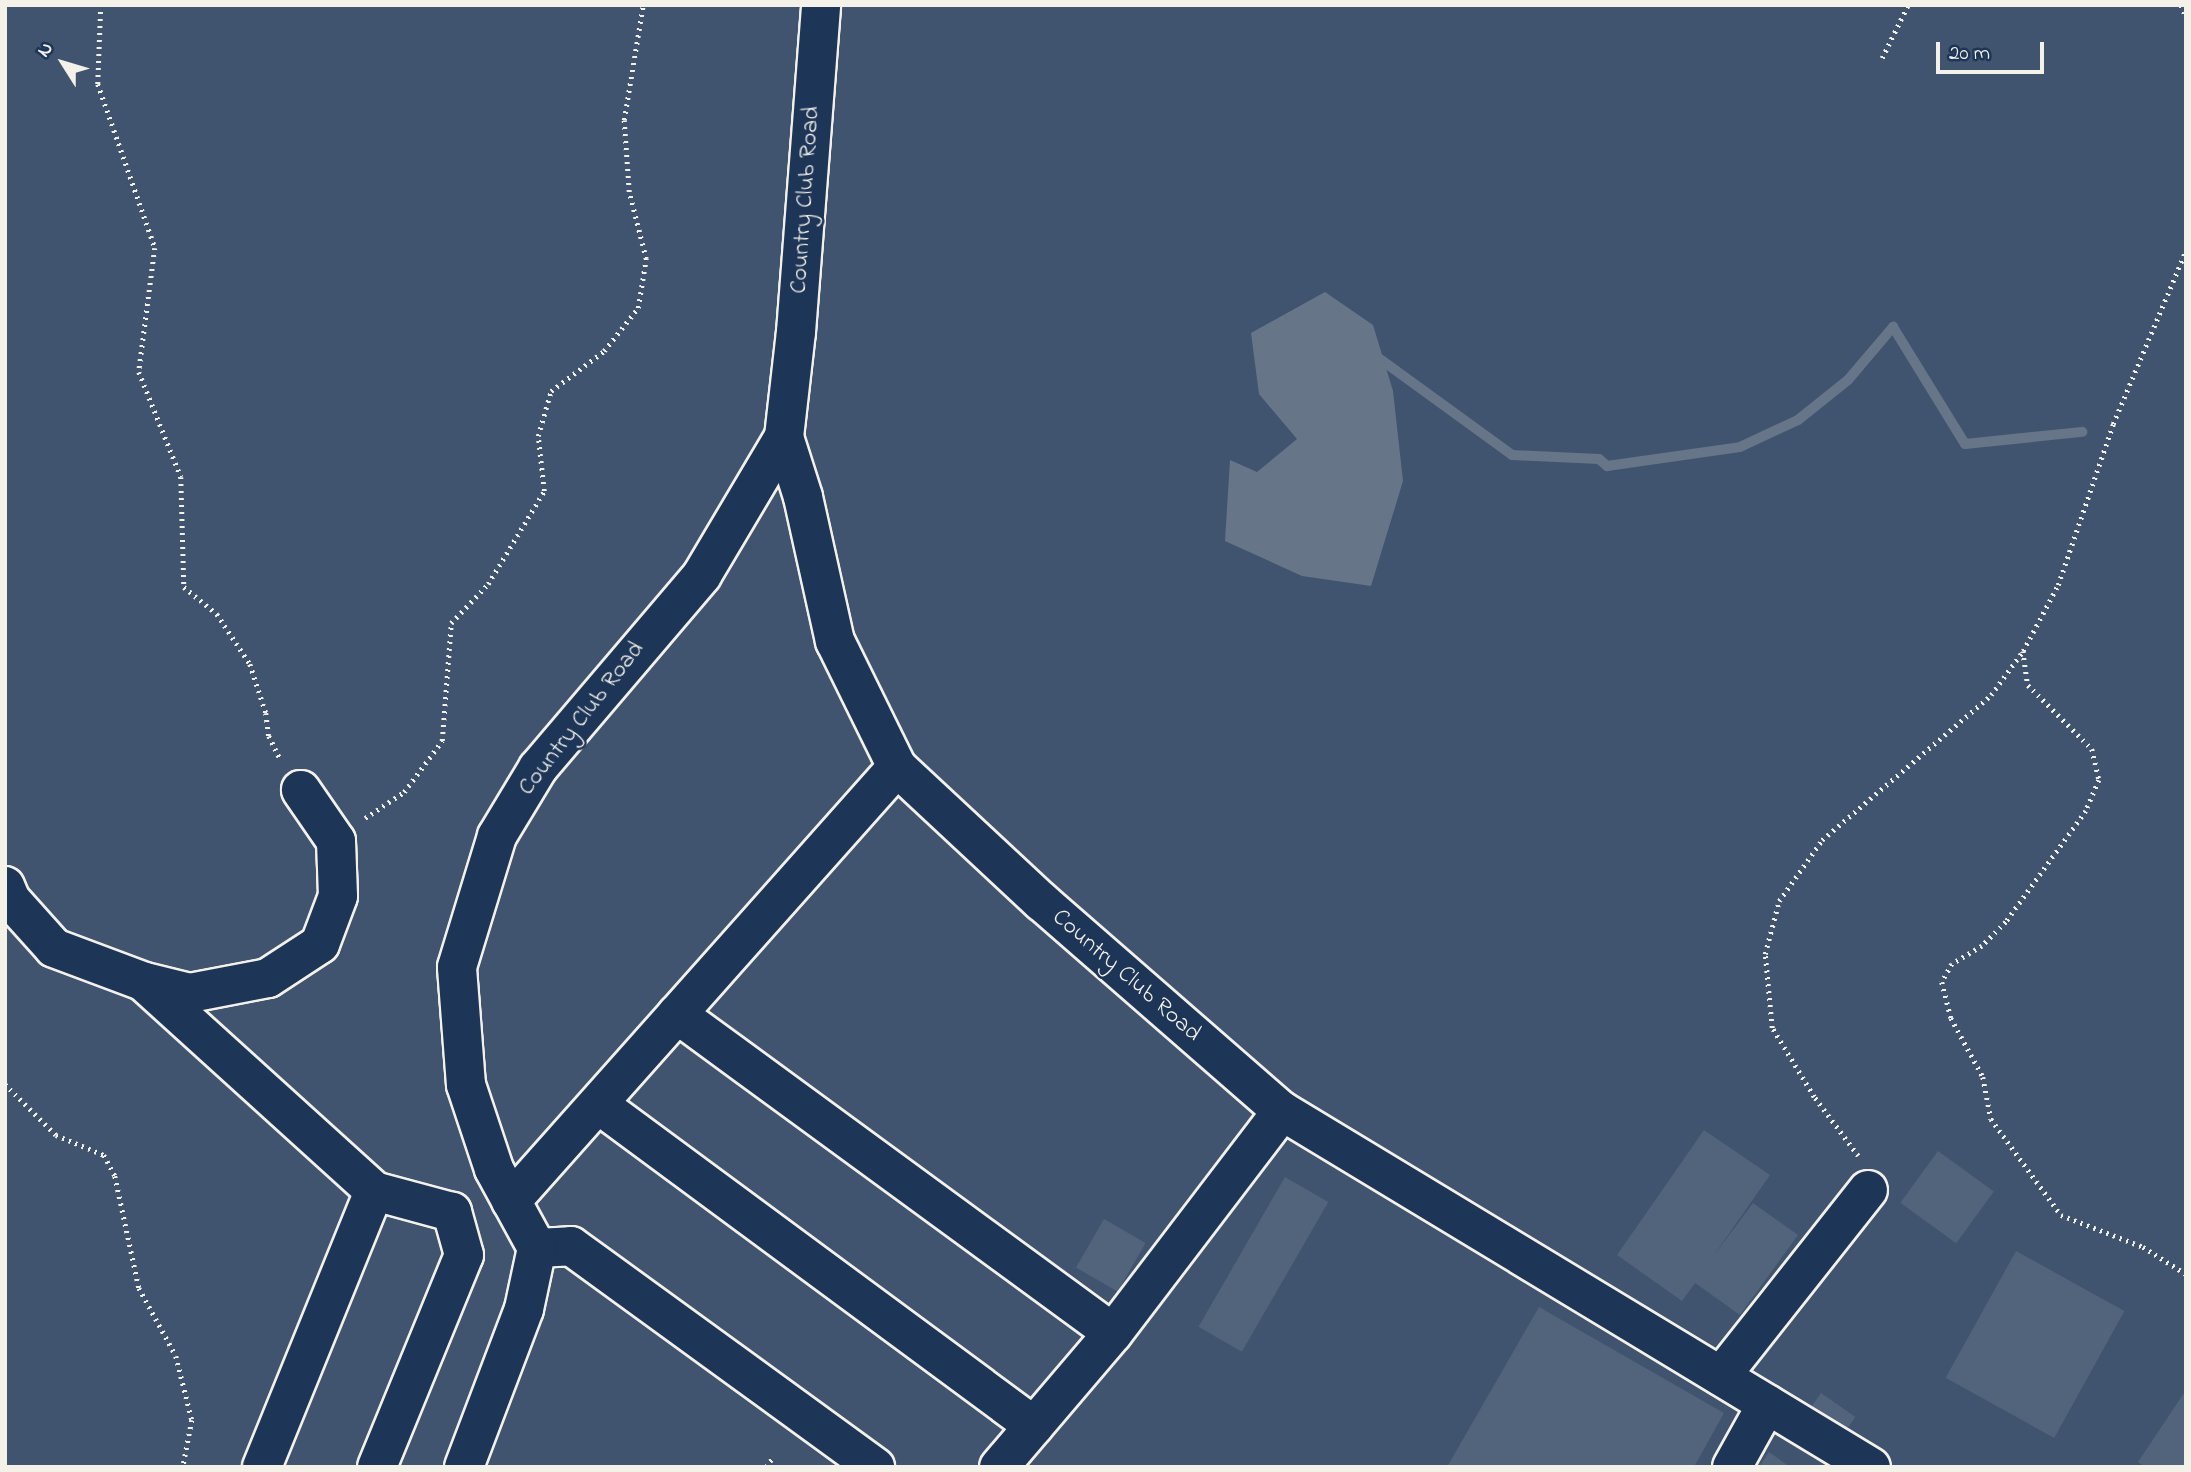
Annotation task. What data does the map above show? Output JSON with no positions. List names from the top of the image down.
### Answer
{
  "streets": {
    "street": ["Country Club Road"]
  },
  "scale_bar": "20 m",
  "north": "top left"
}
